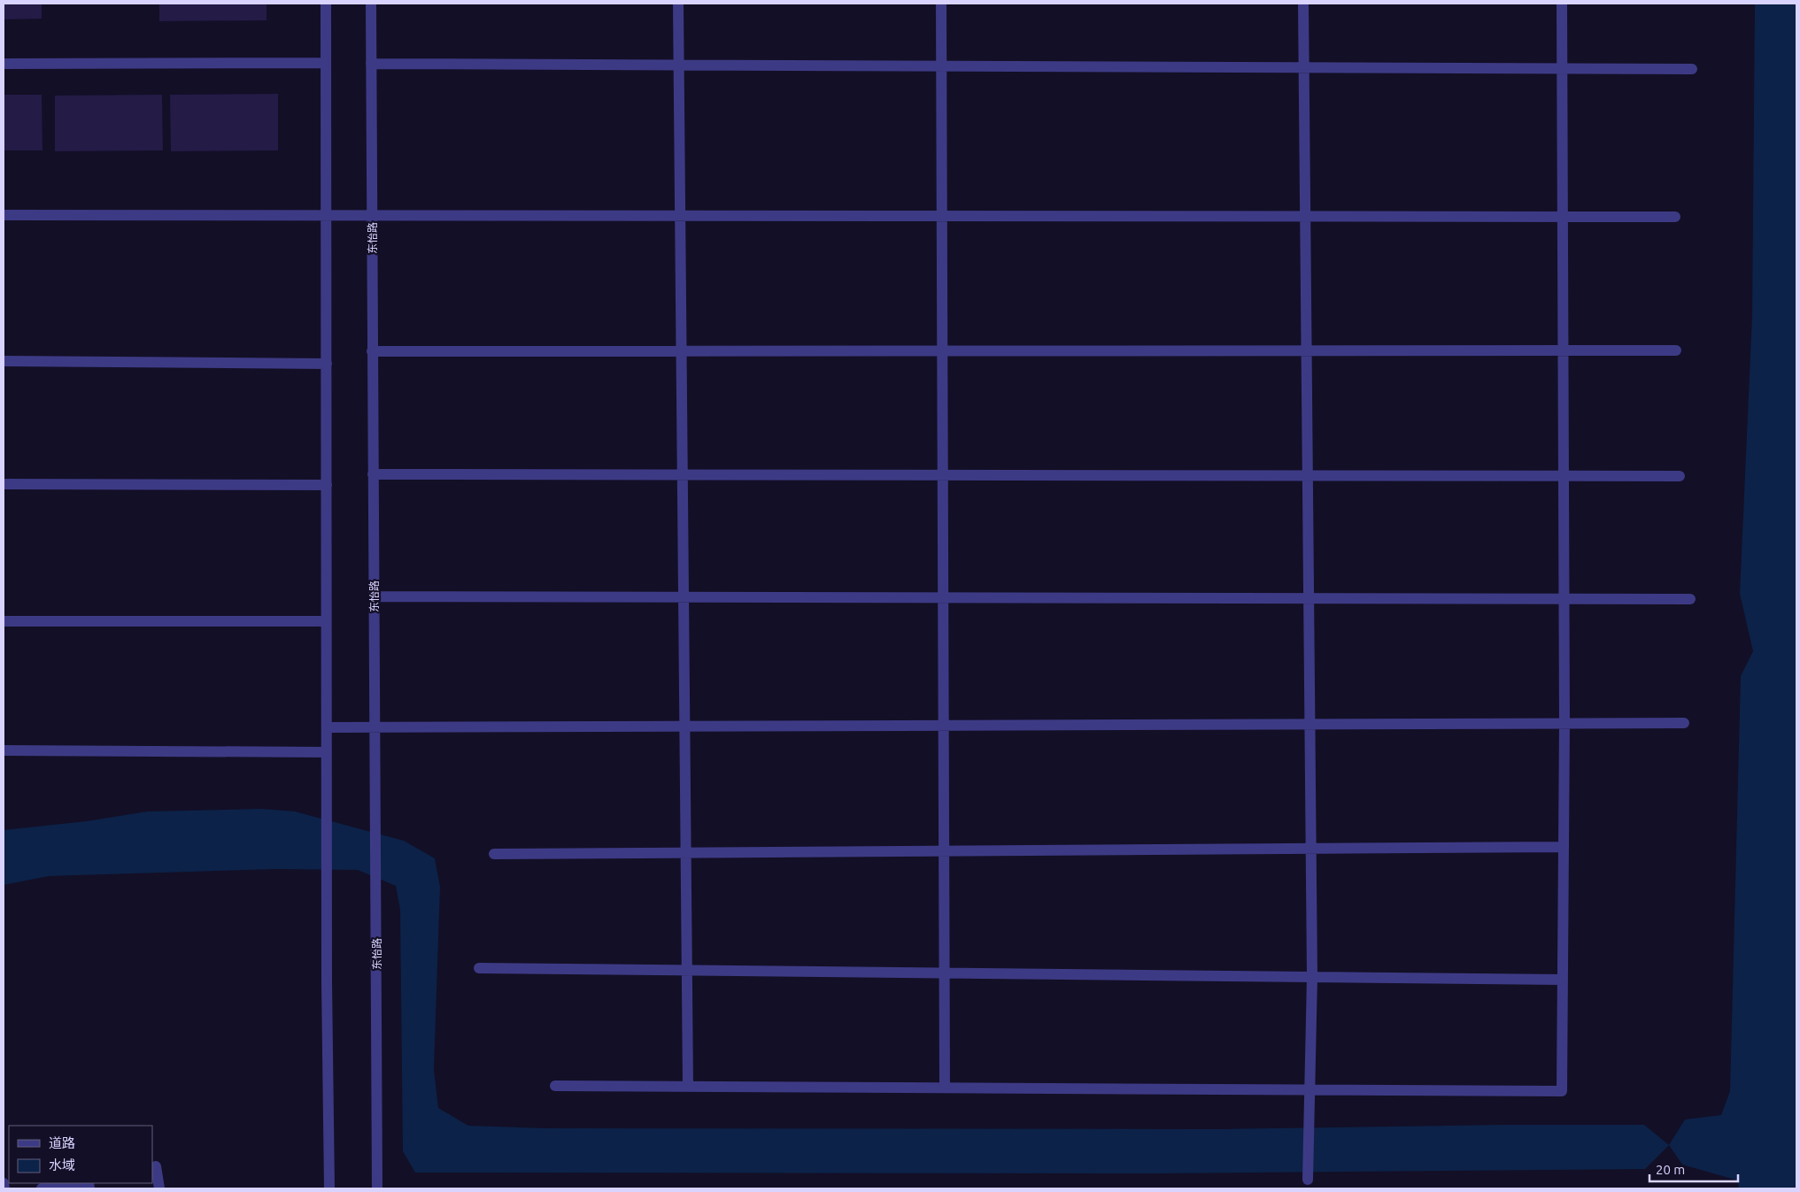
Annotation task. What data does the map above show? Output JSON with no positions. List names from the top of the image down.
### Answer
{
  "streets": {
    "street": ["东怡路"]
  },
  "legend": ["道路", "水域"],
  "scale_bar": "20 m"
}
